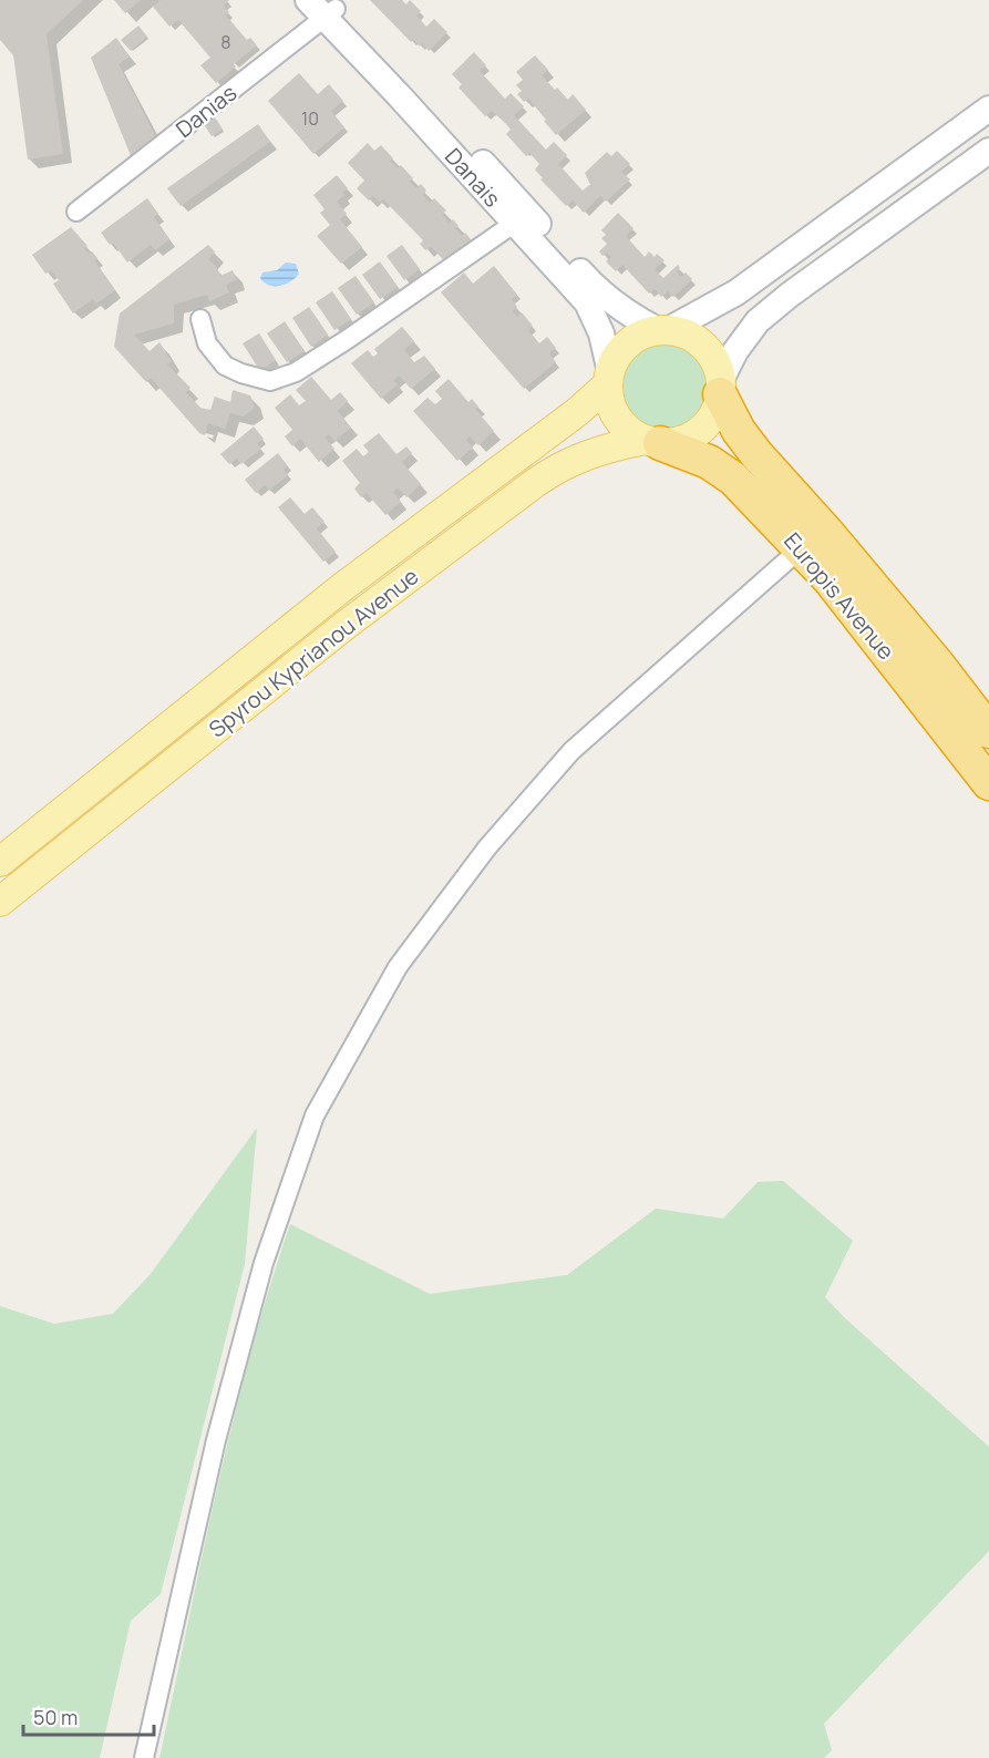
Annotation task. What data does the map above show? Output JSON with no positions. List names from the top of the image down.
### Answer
{
  "streets": {
    "highway": ["Europis Avenue"],
    "main road": ["Danais", "Spyrou Kyprianou Avenue"],
    "street": ["Danias"]
  },
  "crossings": [
    ["Danias", "Danais"],
    ["Danais", "Europis Avenue"],
    ["Danais", "Spyrou Kyprianou Avenue"],
    ["Europis Avenue", "Spyrou Kyprianou Avenue"]
  ],
  "house_numbers": ["8", "10"],
  "scale_bar": "50 m"
}
